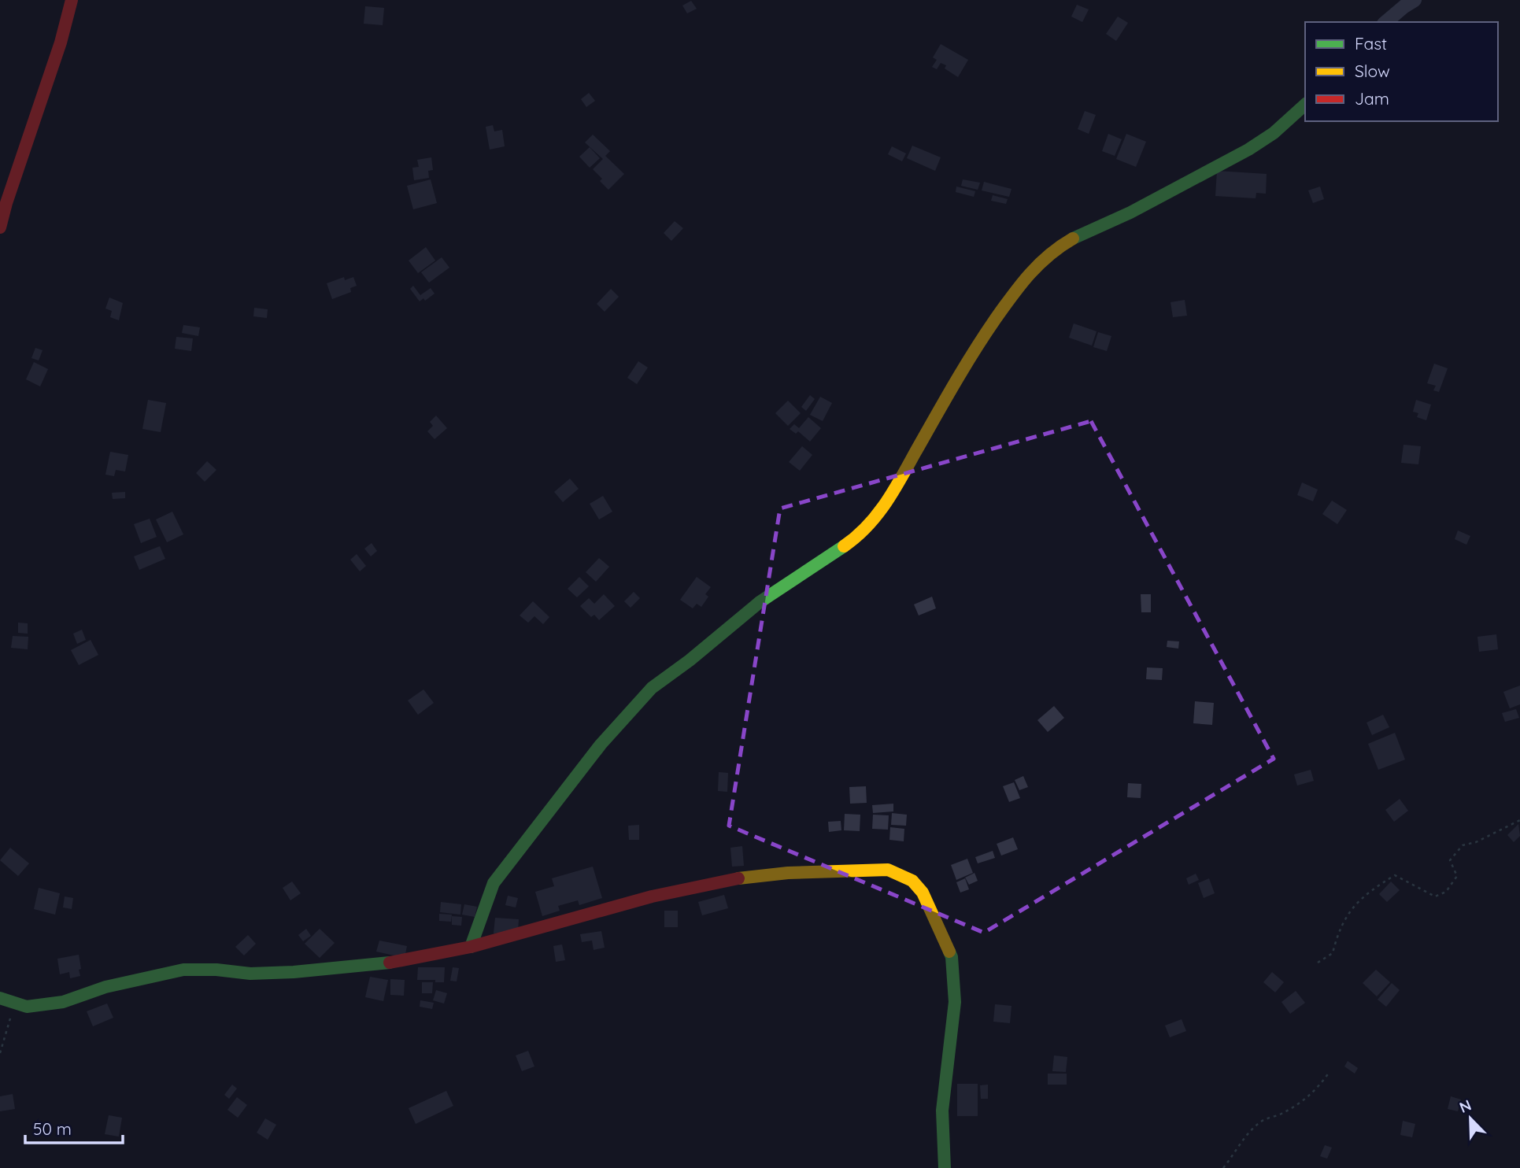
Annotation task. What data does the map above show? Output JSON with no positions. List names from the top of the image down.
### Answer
{
  "legend": ["Fast", "Slow", "Jam"],
  "scale_bar": "50 m",
  "north": "top left"
}
